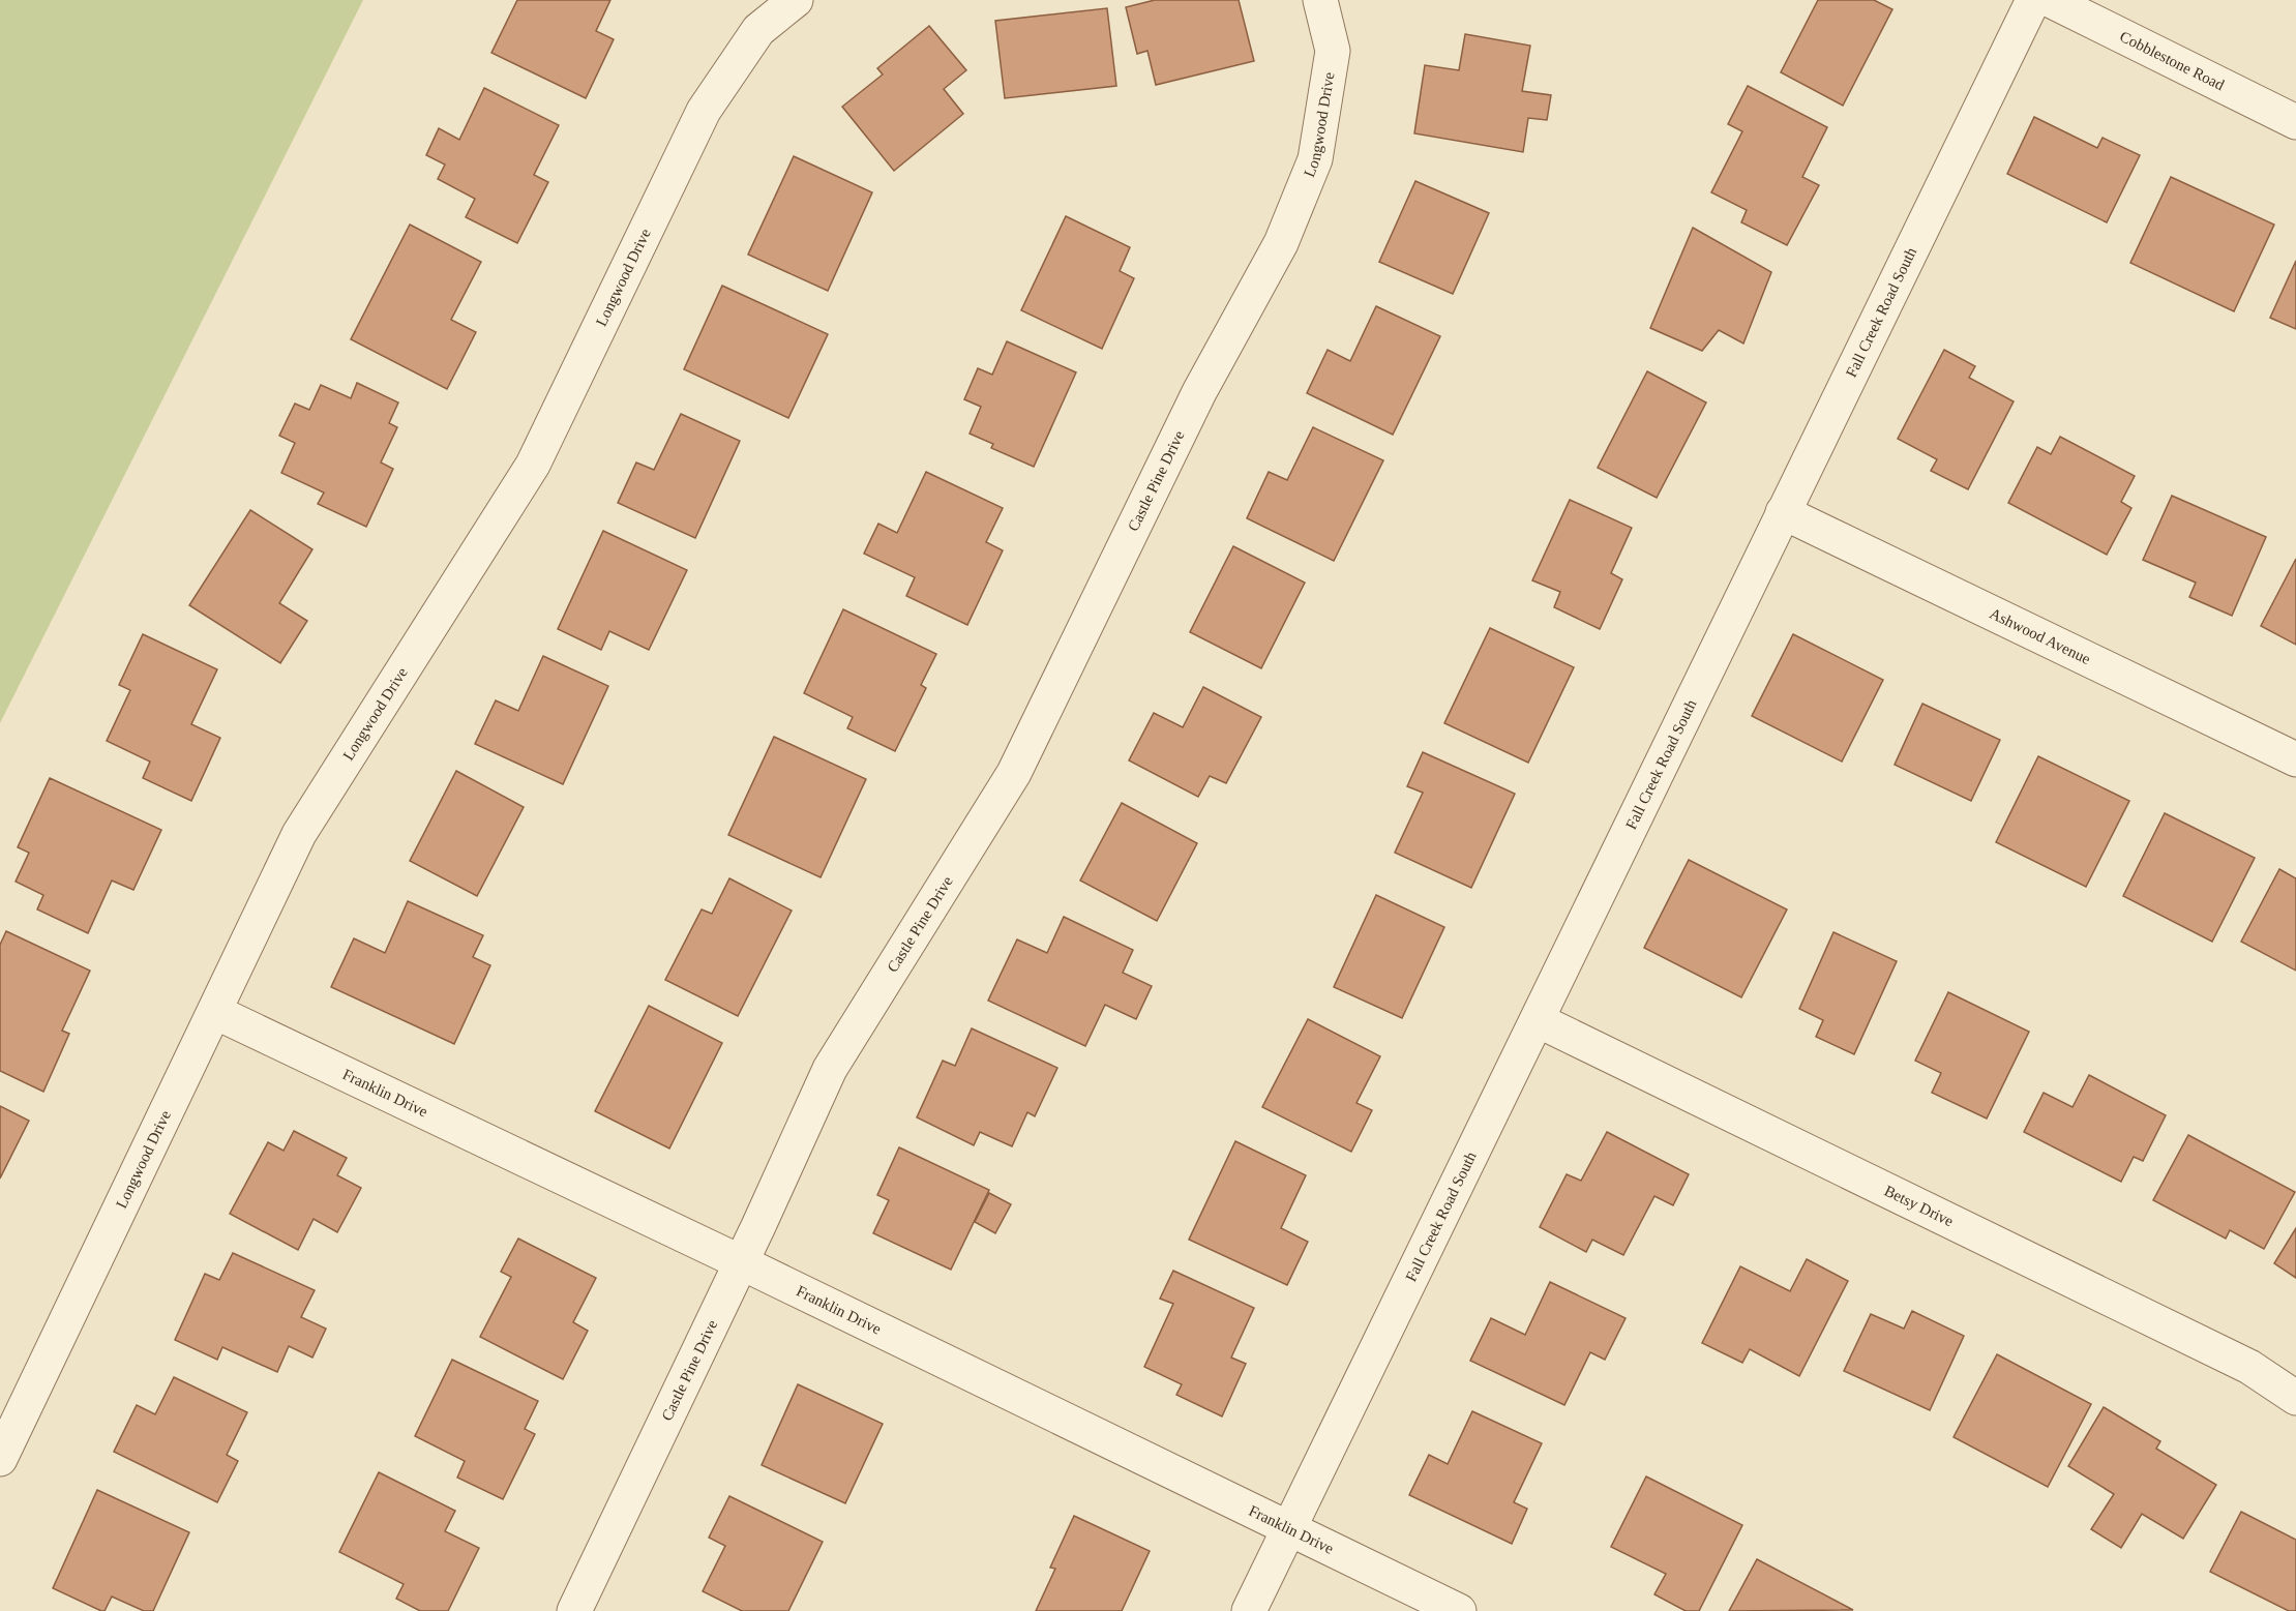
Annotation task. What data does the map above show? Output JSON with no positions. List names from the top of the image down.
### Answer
{
  "streets": {
    "street": [
      "Cobblestone Road",
      "Longwood Drive",
      "Fall Creek Road South",
      "Castle Pine Drive",
      "Ashwood Avenue",
      "Franklin Drive",
      "Betsy Drive"
    ]
  },
  "crossings": [
    ["Longwood Drive", "Castle Pine Drive"],
    ["Longwood Drive", "Franklin Drive"],
    ["Fall Creek Road South", "Ashwood Avenue"],
    ["Fall Creek Road South", "Franklin Drive"],
    ["Fall Creek Road South", "Betsy Drive"],
    ["Castle Pine Drive", "Franklin Drive"]
  ]
}
